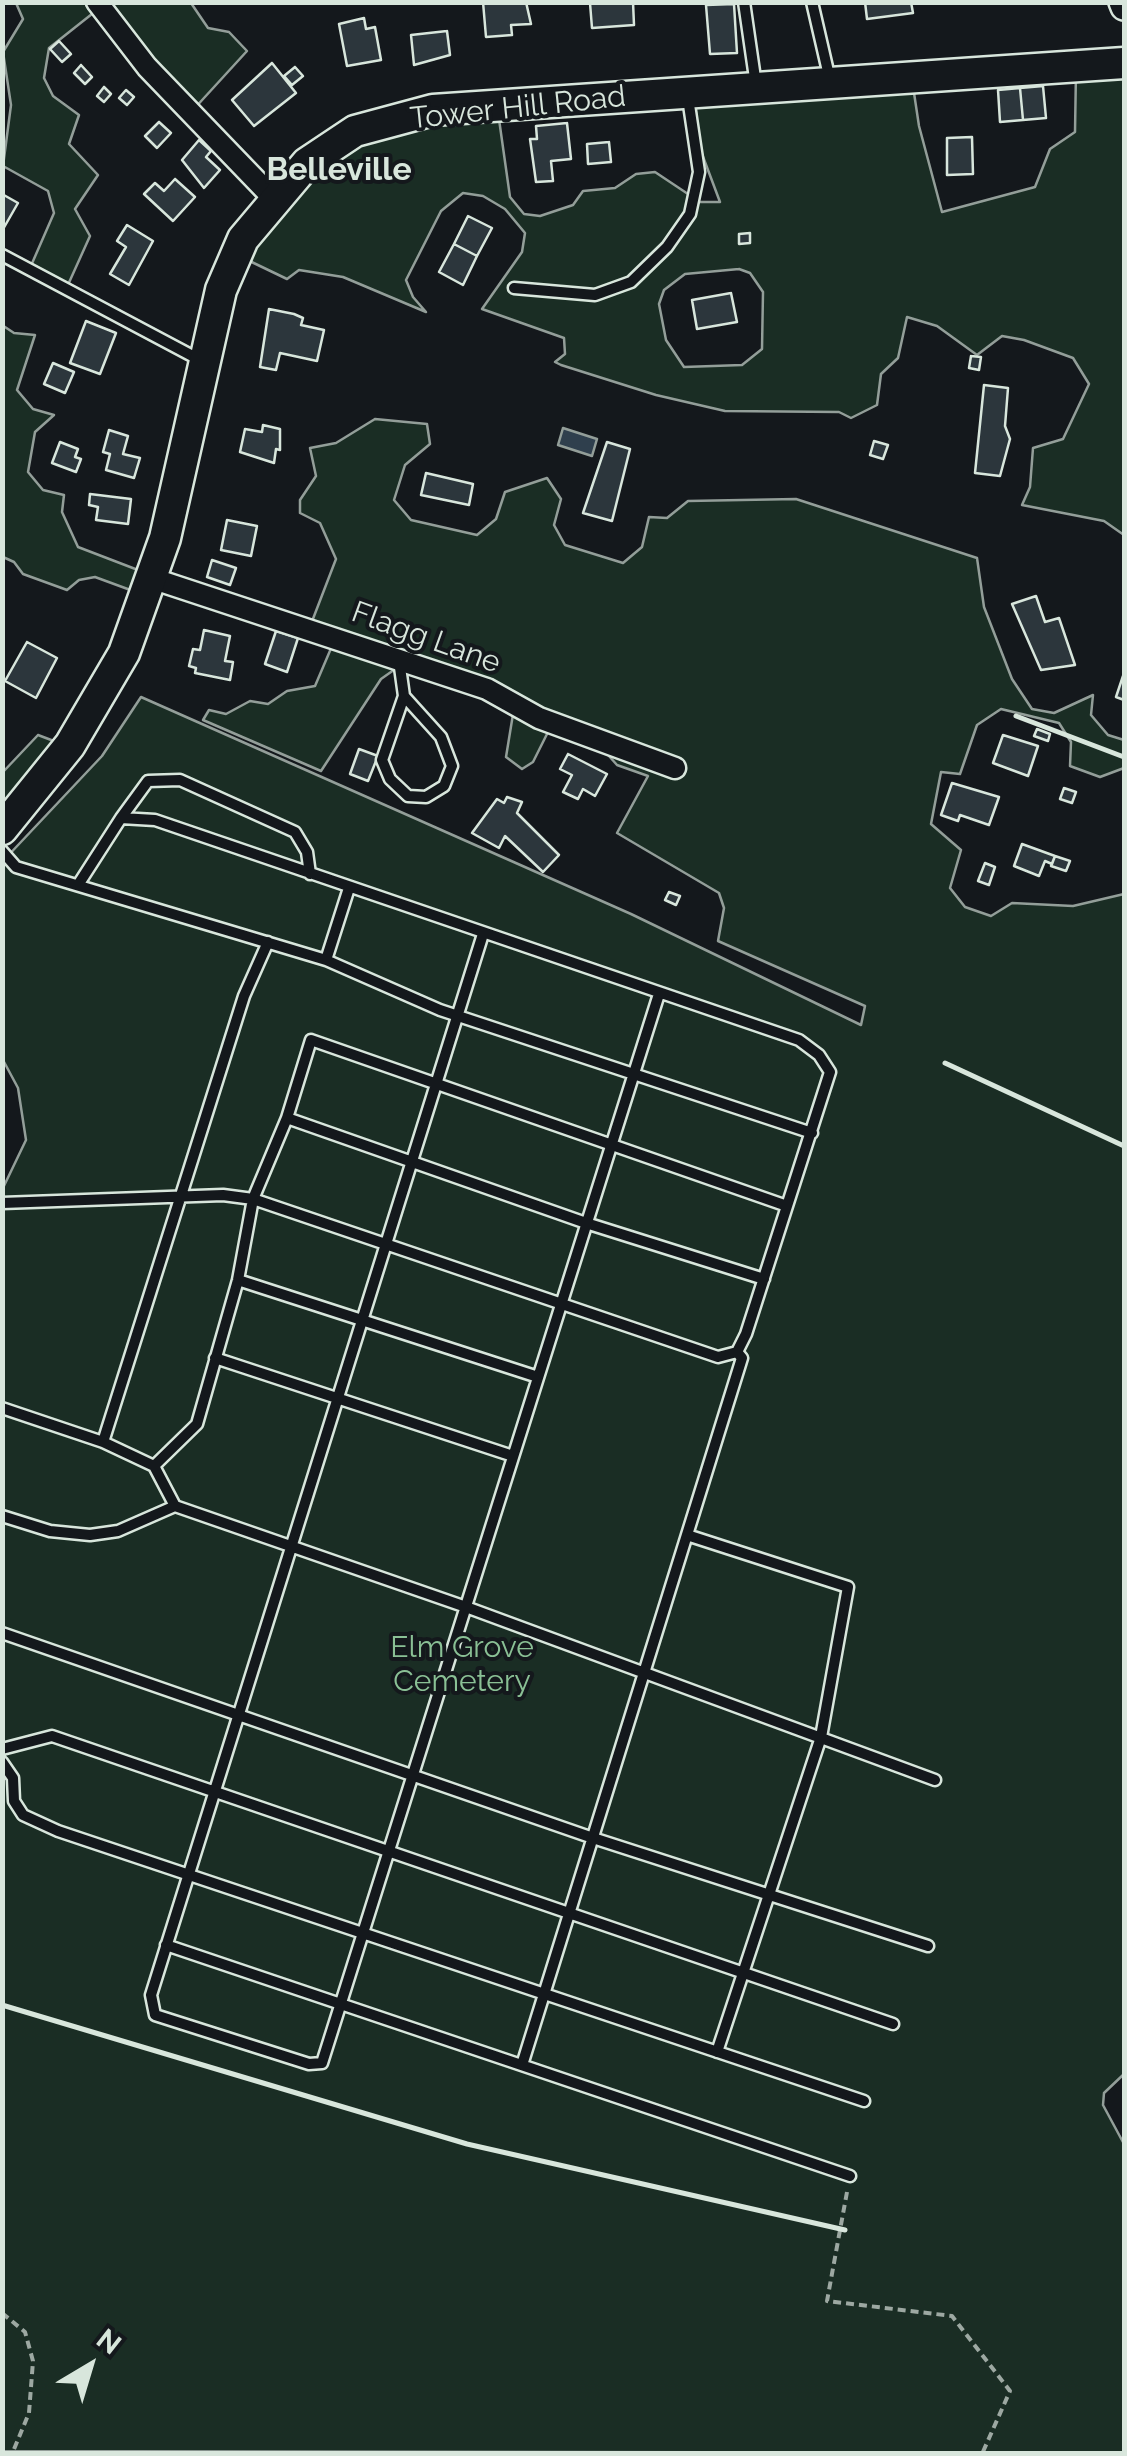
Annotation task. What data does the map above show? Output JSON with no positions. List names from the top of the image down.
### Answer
{
  "streets": {
    "main road": ["Tower Hill Road"],
    "street": ["Flagg Lane"]
  },
  "crossings": [
    ["Tower Hill Road", "Flagg Lane"]
  ],
  "districts": ["Belleville"],
  "parks": ["Elm Grove Cemetery"],
  "north": "top right"
}
